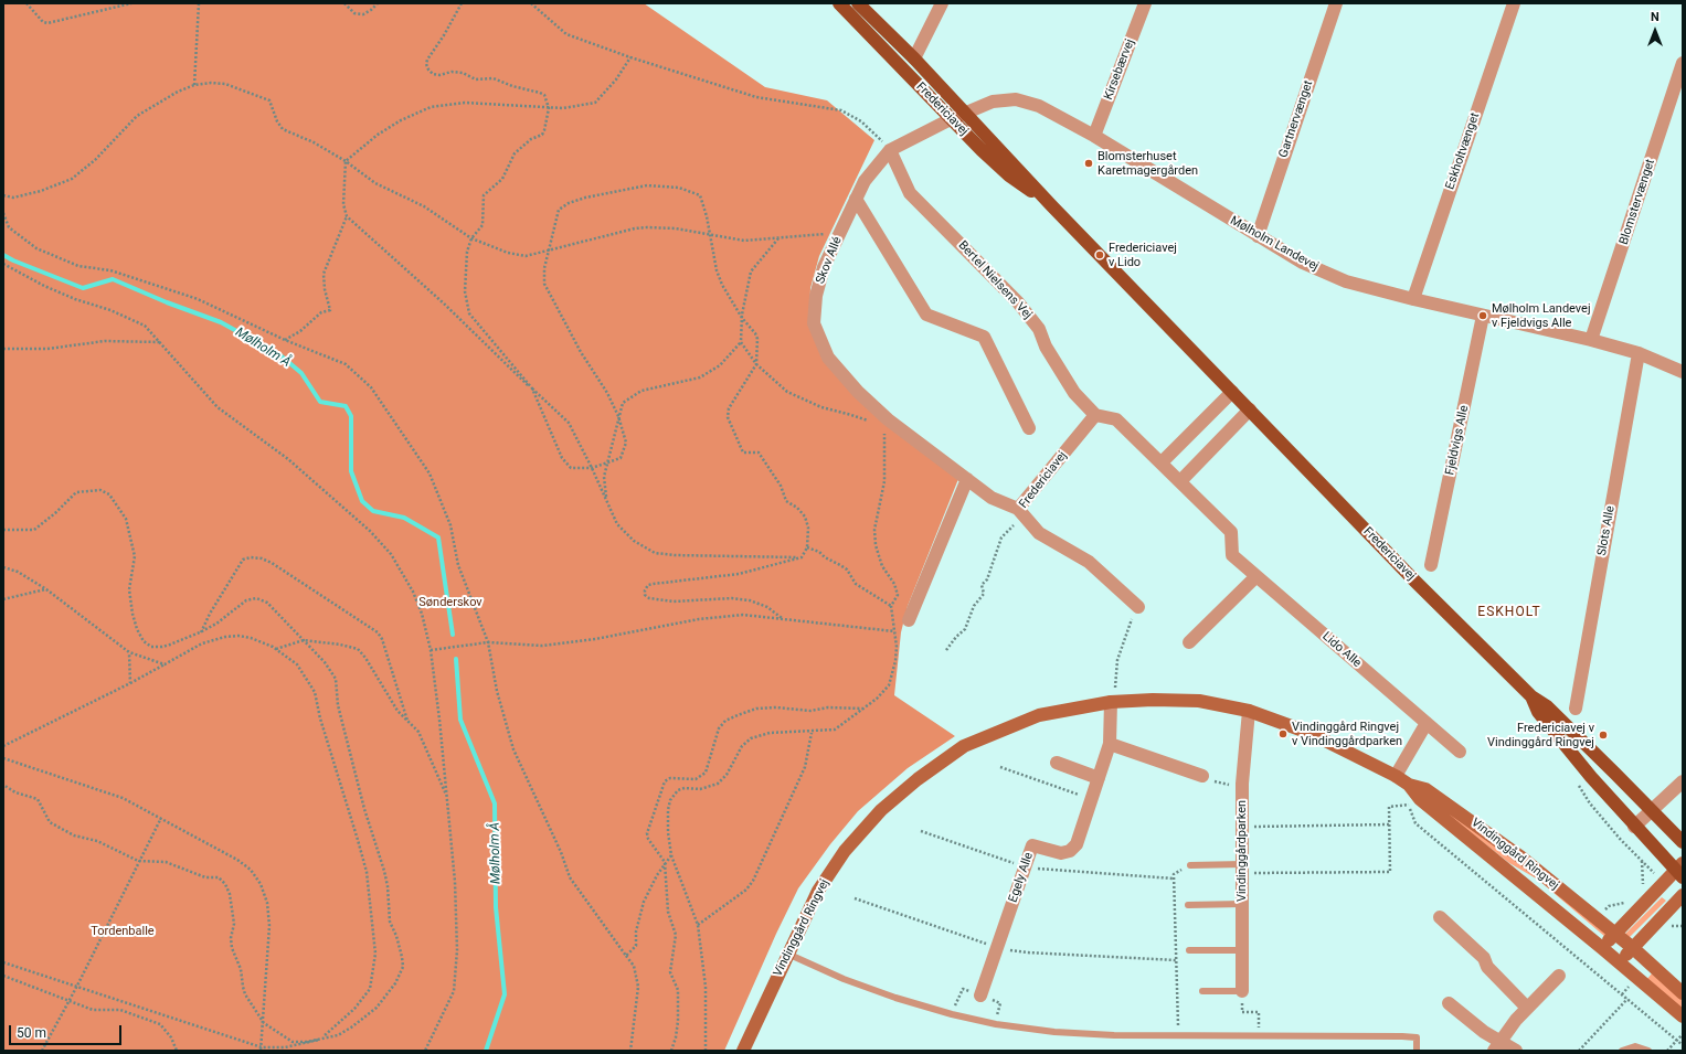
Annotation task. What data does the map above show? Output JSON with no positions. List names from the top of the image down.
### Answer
{
  "streets": {
    "main road": ["Fredericiavej"],
    "street": [
      "Kirsebærvej",
      "Gartnervænget",
      "Eskholtvænget",
      "Blomstervænget",
      "Mølholm Landevej",
      "Skov Allé",
      "Bertel Nielsens Vej",
      "Fjeldvigs Alle",
      "Slots Alle",
      "Lido Alle",
      "Vindinggårdparken",
      "Vindinggård Ringvej",
      "Egely Alle"
    ]
  },
  "crossings": [
    ["Kirsebærvej", "Mølholm Landevej"],
    ["Fredericiavej", "Mølholm Landevej"],
    ["Fredericiavej", "Skov Allé"],
    ["Fredericiavej", "Bertel Nielsens Vej"],
    ["Gartnervænget", "Mølholm Landevej"],
    ["Eskholtvænget", "Mølholm Landevej"],
    ["Blomstervænget", "Mølholm Landevej"],
    ["Mølholm Landevej", "Skov Allé"],
    ["Mølholm Landevej", "Fjeldvigs Alle"],
    ["Mølholm Landevej", "Slots Alle"],
    ["Skov Allé", "Bertel Nielsens Vej"],
    ["Vindinggårdparken", "Vindinggård Ringvej"],
    ["Vindinggård Ringvej", "Egely Alle"]
  ],
  "districts": ["ESKHOLT"],
  "water": ["Mølholm Å"],
  "parks": ["Sønderskov", "Tordenballe"],
  "places": [
    "Blomsterhuset Karetmagergården",
    "Fredericiavej v Lido",
    "Mølholm Landevej v Fjeldvigs Alle",
    "Vindinggård Ringvej v Vindinggårdparken",
    "Fredericiavej v Vindinggård Ringvej"
  ],
  "scale_bar": "50 m",
  "north": "top"
}
